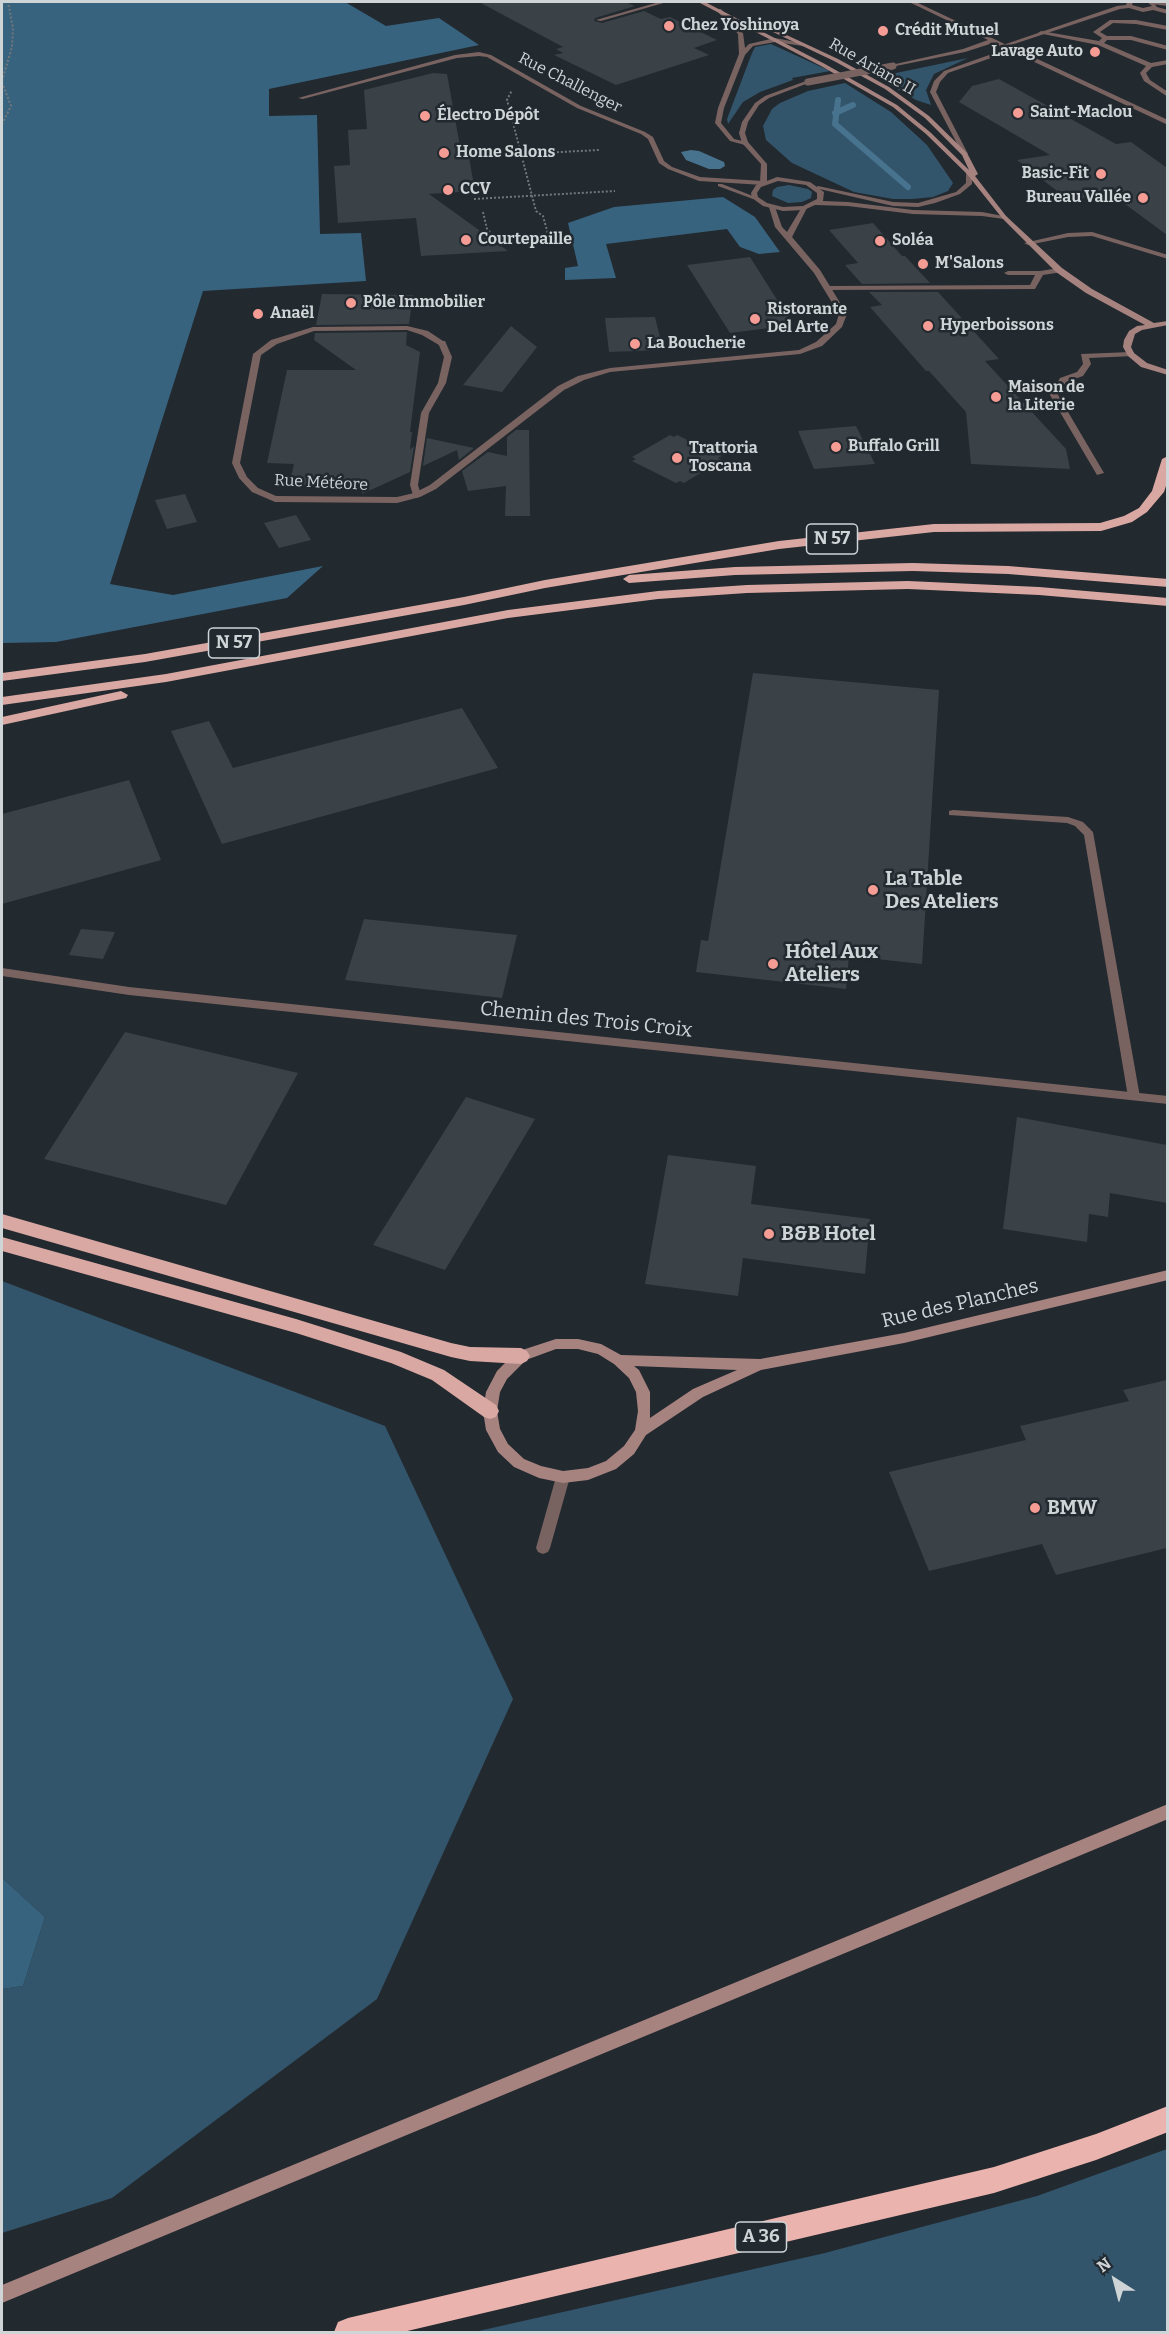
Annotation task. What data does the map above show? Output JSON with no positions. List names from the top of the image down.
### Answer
{
  "streets": {
    "highway": ["N 57", "A 36"],
    "main road": ["Rue Ariane II", "Rue des Planches"],
    "street": ["Rue Challenger", "Rue Météore", "Chemin des Trois Croix"]
  },
  "places": [
    "Chez Yoshinoya",
    "Crédit Mutuel",
    "Lavage Auto",
    "Saint-Maclou",
    "Électro Dépôt",
    "Home Salons",
    "Basic-Fit",
    "CCV",
    "Bureau Vallée",
    "Courtepaille",
    "Soléa",
    "M'Salons",
    "Pôle Immobilier",
    "Anaël",
    "Ristorante Del Arte",
    "Hyperboissons",
    "La Boucherie",
    "Maison de la Literie",
    "Buffalo Grill",
    "Trattoria Toscana",
    "La Table Des Ateliers",
    "Hôtel Aux Ateliers",
    "B&B Hotel",
    "BMW"
  ],
  "north": "top left"
}
